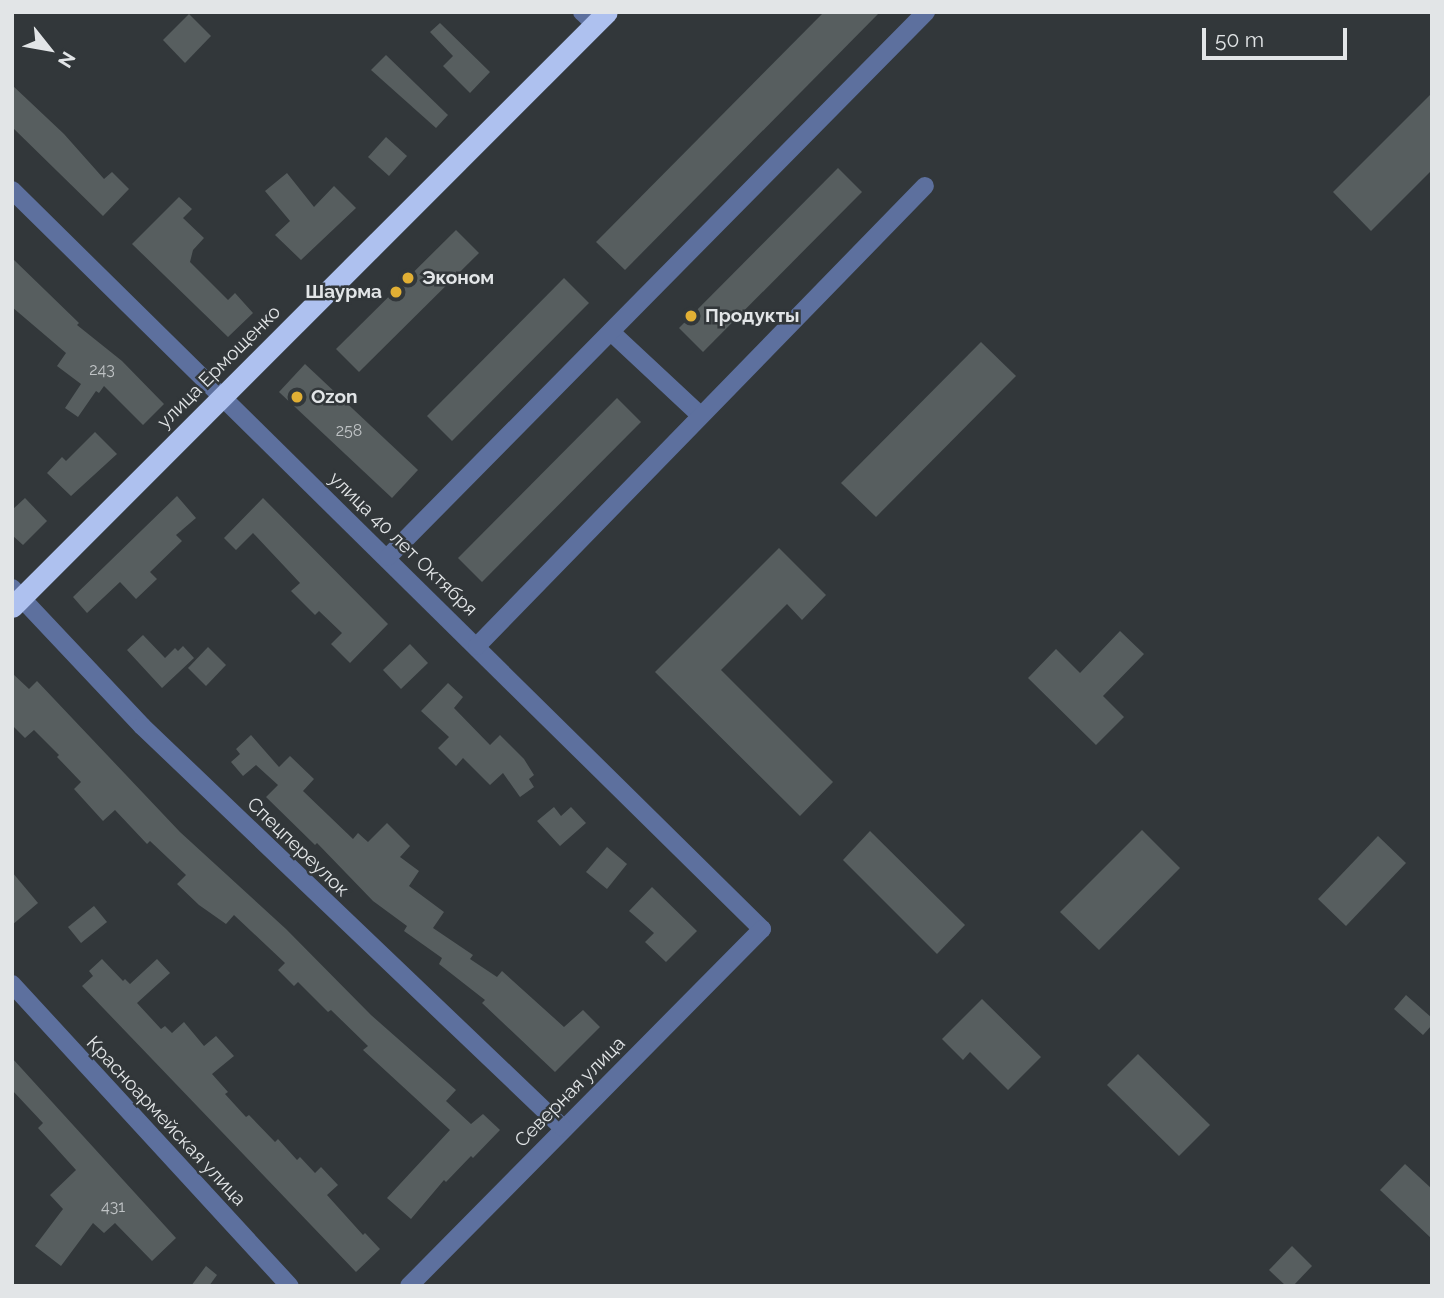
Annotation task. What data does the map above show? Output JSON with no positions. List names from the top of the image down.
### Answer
{
  "streets": {
    "highway": ["улица Ермощенко"],
    "street": [
      "улица 40 лет Октября",
      "Спецпереулок",
      "Северная улица",
      "Красноармейская улица"
    ]
  },
  "crossings": [
    ["улица Ермощенко", "улица 40 лет Октября"],
    ["улица Ермощенко", "Спецпереулок"],
    ["улица 40 лет Октября", "Северная улица"],
    ["Спецпереулок", "Северная улица"]
  ],
  "places": [
    "Эконом",
    "Шаурма",
    "Продукты",
    "Ozon"
  ],
  "house_numbers": ["243", "258", "431"],
  "scale_bar": "50 m",
  "north": "bottom right"
}
